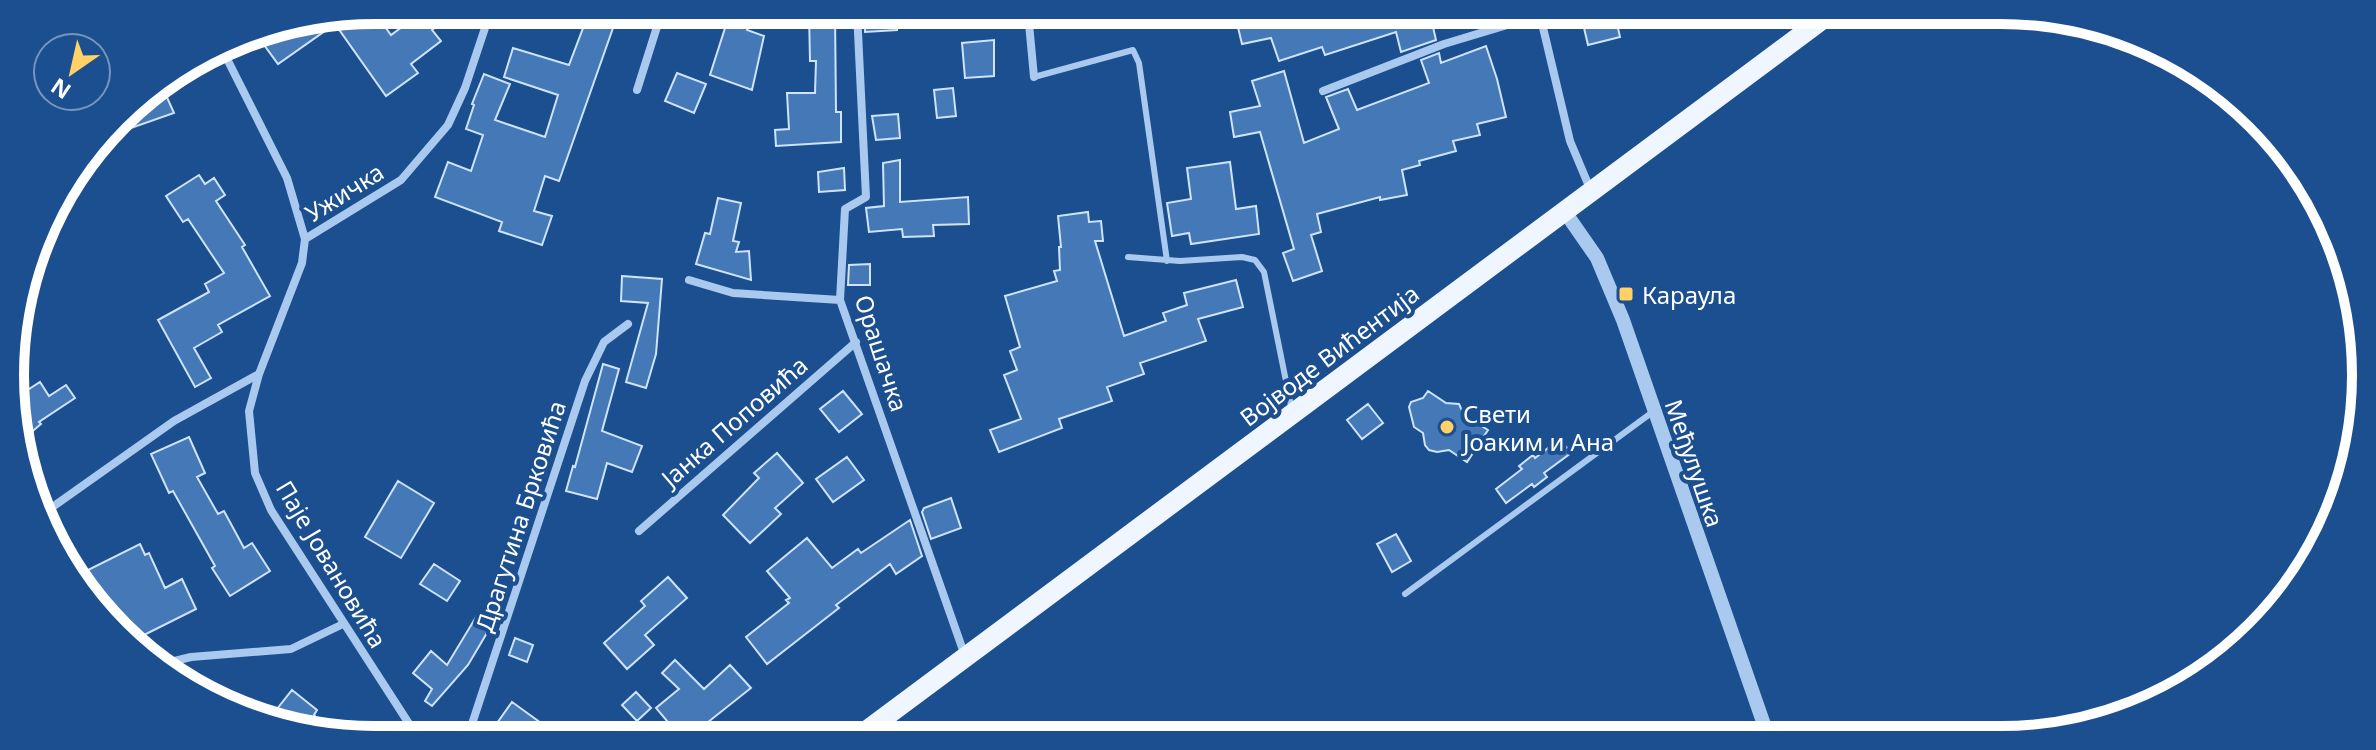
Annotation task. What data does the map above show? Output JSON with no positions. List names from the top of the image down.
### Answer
{
  "streets": {
    "main road": ["Војводе Вићентија"],
    "street": [
      "Ужичка",
      "Орашачка",
      "Јанка Поповића",
      "Међулушка",
      "Драгутина Брковића",
      "Паје Јовановића"
    ]
  },
  "crossings": [
    ["Ужичка", "Паје Јовановића"],
    ["Орашачка", "Војводе Вићентија"],
    ["Орашачка", "Јанка Поповића"],
    ["Војводе Вићентија", "Међулушка"]
  ],
  "places": {
    "transit": ["Караула"],
    "other": ["Свети Јоаким и Ана"]
  },
  "north": "bottom left"
}
